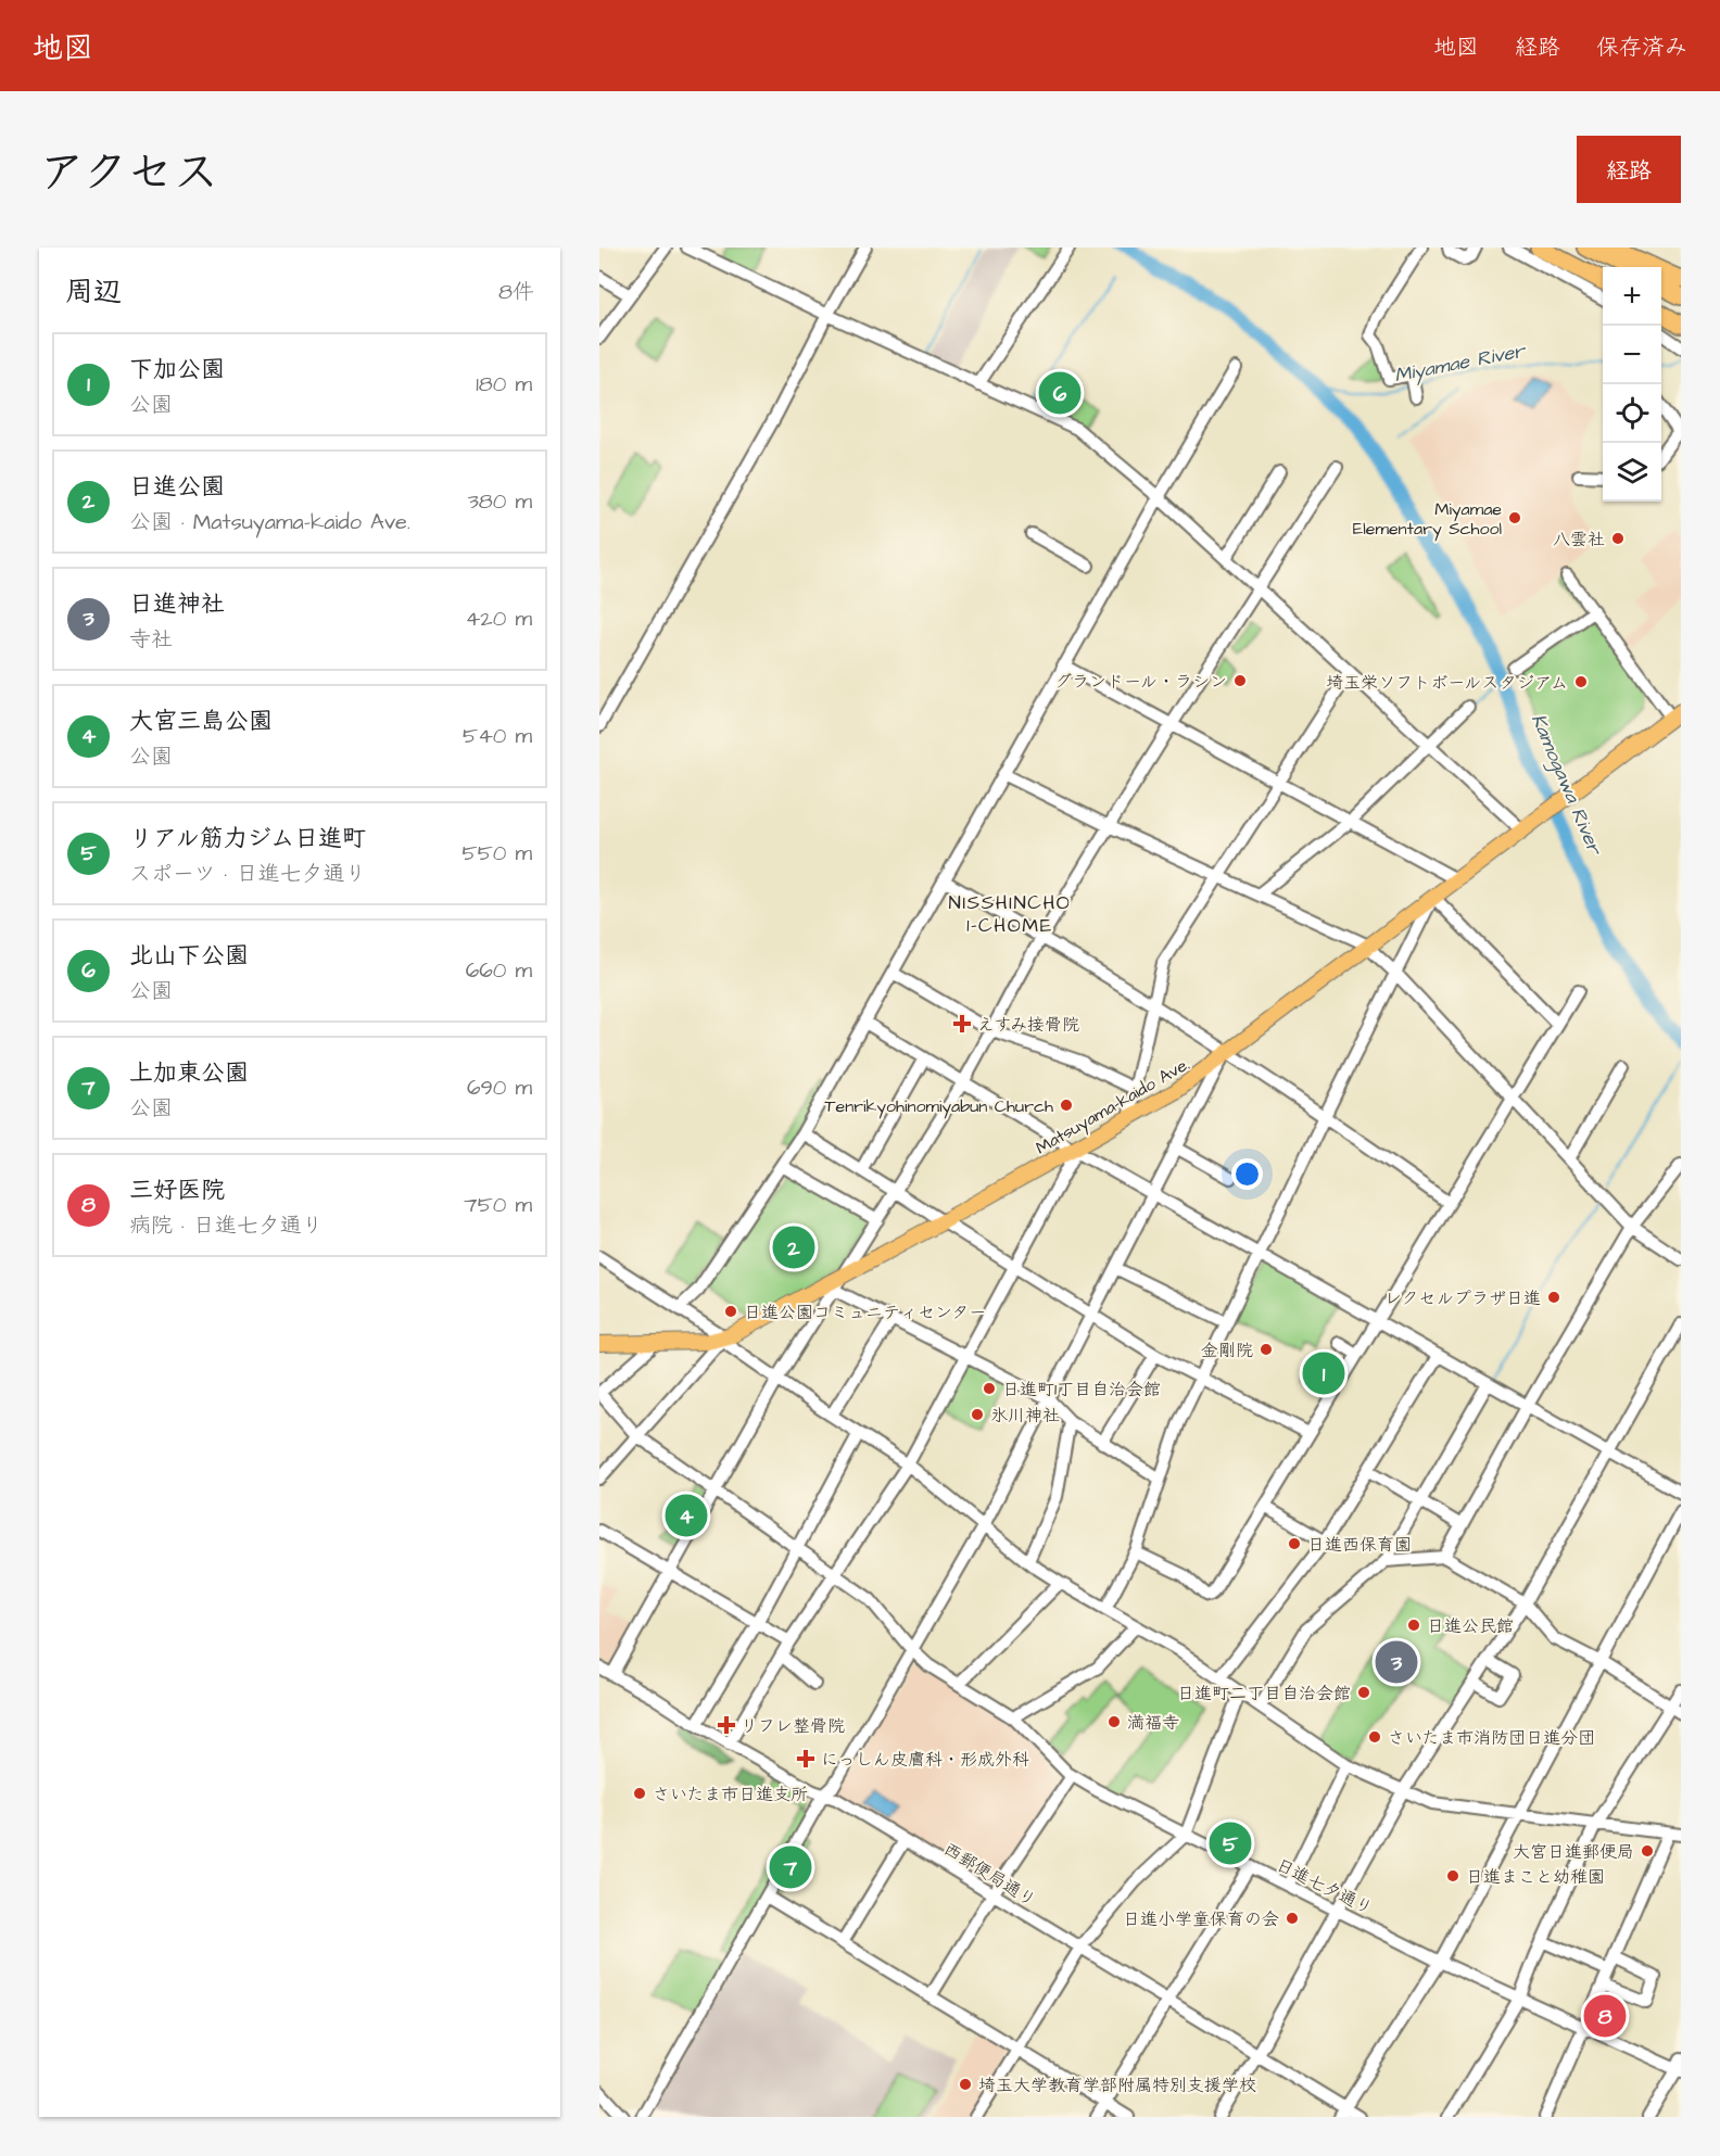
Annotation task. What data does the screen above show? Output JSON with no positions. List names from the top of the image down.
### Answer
{
  "streets": {
    "main road": ["Matsuyama-kaido Ave."],
    "street": ["西郵便局通り", "日進七夕通り"]
  },
  "districts": ["NISSHINCHO 1-CHOME"],
  "water": ["Miyamae River", "Kamogawa River"],
  "places": {
    "other": [
      "Miyamae Elementary School",
      "八雲社",
      "グランドール・ラシン",
      "埼玉栄ソフトボールスタジアム",
      "Tenrikyohinomiyabun Church",
      "レクセルプラザ日進",
      "日進公園コミュニティセンター",
      "金剛院",
      "日進町1丁目自治会館",
      "氷川神社",
      "日進西保育園",
      "日進公民館",
      "日進町二丁目自治会館",
      "満福寺",
      "さいたま市消防団日進分団",
      "さいたま市日進支所",
      "大宮日進郵便局",
      "日進まこと幼稚園",
      "日進小学童保育の会",
      "埼玉大学教育学部附属特別支援学校"
    ],
    "health": ["えすみ接骨院", "リフレ整骨院", "にっしん皮膚科・形成外科"]
  },
  "page": {
    "header": "地図",
    "nav": ["地図", "経路", "保存済み"],
    "title": "アクセス",
    "buttons": "経路",
    "heading": ["周辺", "8件"],
    "map_buttons": ["+", "−"],
    "list": [
      {
        "mark": "1",
        "name": "下加公園",
        "note": "公園",
        "value": "180 m"
      },
      {
        "mark": "2",
        "name": "日進公園",
        "note": "公園 · Matsuyama-kaido Ave.",
        "value": "380 m"
      },
      {
        "mark": "3",
        "name": "日進神社",
        "note": "寺社",
        "value": "420 m"
      },
      {
        "mark": "4",
        "name": "大宮三島公園",
        "note": "公園",
        "value": "540 m"
      },
      {
        "mark": "5",
        "name": "リアル筋力ジム日進町",
        "note": "スポーツ · 日進七夕通り",
        "value": "550 m"
      },
      {
        "mark": "6",
        "name": "北山下公園",
        "note": "公園",
        "value": "660 m"
      },
      {
        "mark": "7",
        "name": "上加東公園",
        "note": "公園",
        "value": "690 m"
      },
      {
        "mark": "8",
        "name": "三好医院",
        "note": "病院 · 日進七夕通り",
        "value": "750 m"
      }
    ],
    "pins": [
      "6",
      "2",
      "1",
      "4",
      "3",
      "5",
      "7",
      "8"
    ]
  }
}
